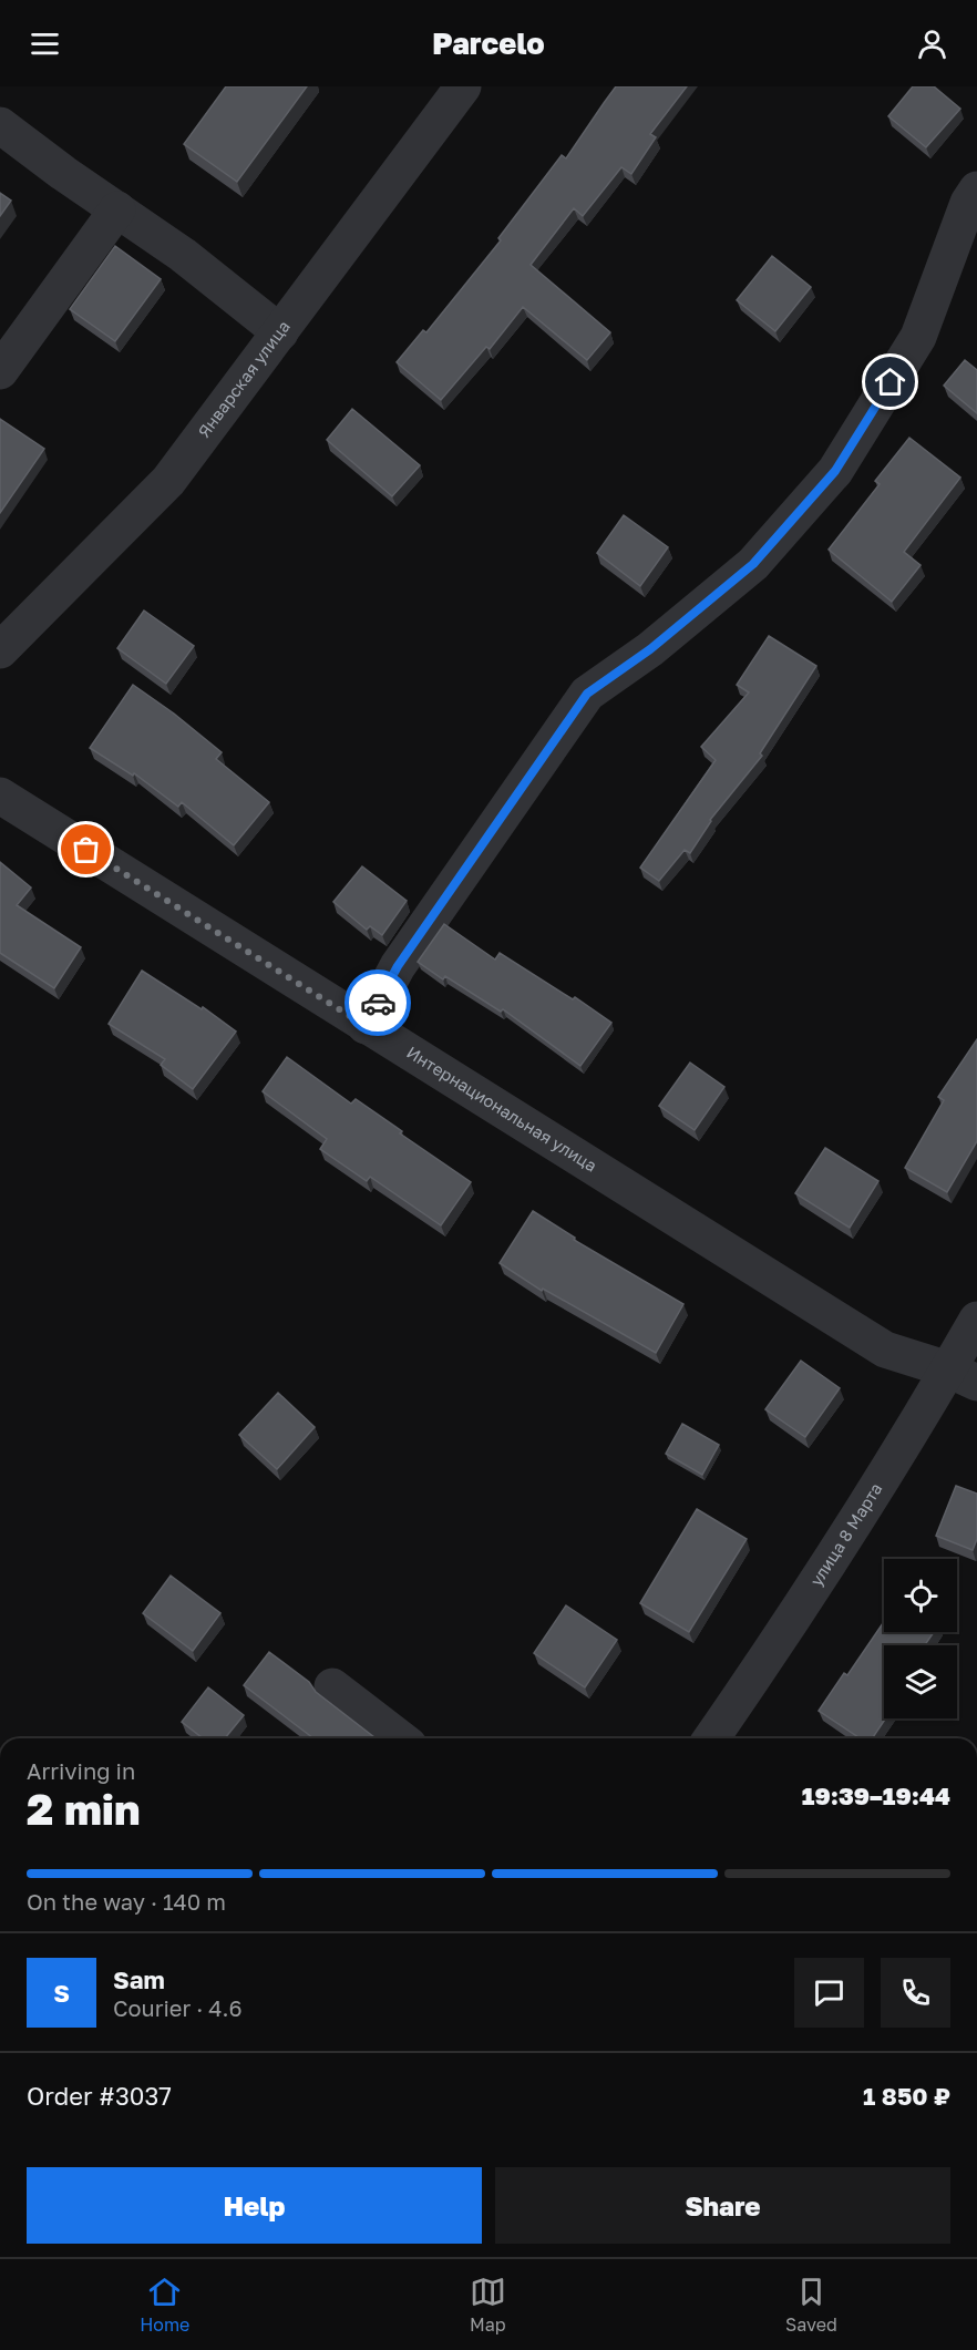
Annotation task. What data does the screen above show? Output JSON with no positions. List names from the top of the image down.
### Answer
{
  "streets": {
    "street": ["Январская улица", "Интернациональная улица", "улица 8 Марта"]
  },
  "crossings": [
    ["Интернациональная улица", "улица 8 Марта"]
  ],
  "page": {
    "header": "Parcelo",
    "heading": ["2 min", "Arriving in", "19:39–19:44"],
    "panel": [
      "Sam",
      "Courier · 4.6",
      "Order #3037",
      "1 850 ₽"
    ],
    "bar": "On the way · 140 m",
    "round": "S",
    "buttons": ["Help", "Share"],
    "tabs": ["Home", "Map", "Saved"]
  }
}
